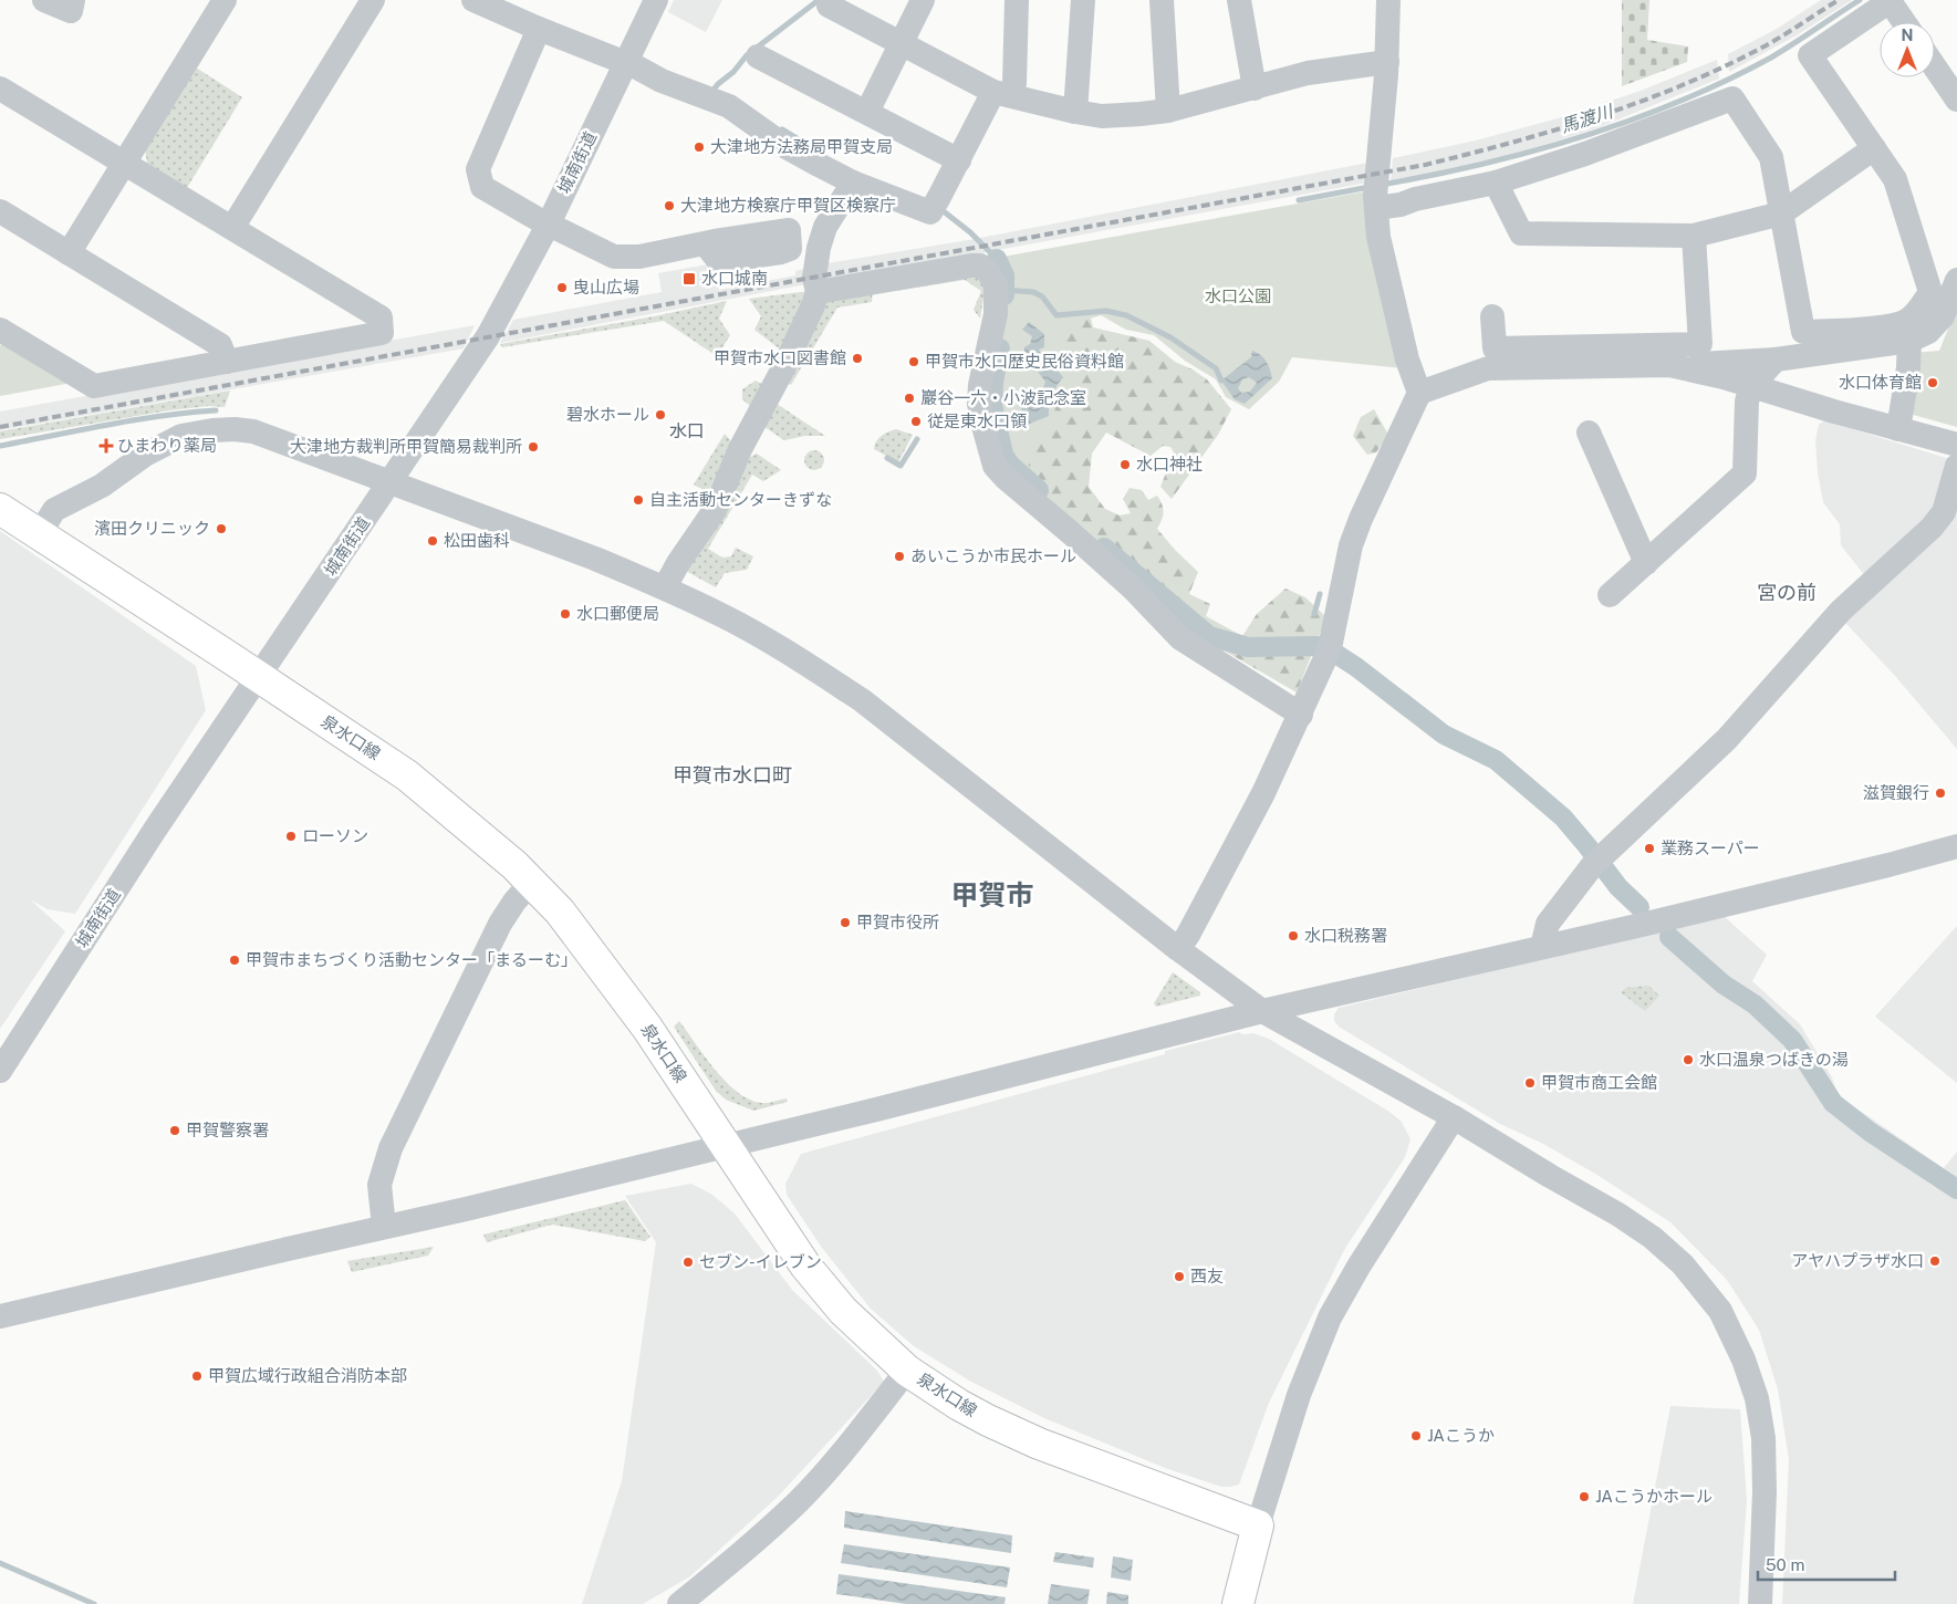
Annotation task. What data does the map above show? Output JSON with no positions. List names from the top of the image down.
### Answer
{
  "streets": {
    "main road": ["泉水口線"],
    "street": ["城南街道"]
  },
  "crossings": [
    ["城南街道", "泉水口線"]
  ],
  "districts": [
    "水口",
    "宮の前",
    "甲賀市水口町",
    "甲賀市"
  ],
  "water": ["馬渡川"],
  "parks": ["水口公園"],
  "places": {
    "other": [
      "大津地方法務局甲賀支局",
      "大津地方検察庁甲賀区検察庁",
      "曳山広場",
      "甲賀市水口図書館",
      "甲賀市水口歴史民俗資料館",
      "水口体育館",
      "巖谷一六・小波記念室",
      "碧水ホール",
      "従是東水口領",
      "大津地方裁判所甲賀簡易裁判所",
      "水口神社",
      "自主活動センターきずな",
      "濱田クリニック",
      "松田歯科",
      "あいこうか市民ホール",
      "水口郵便局",
      "滋賀銀行",
      "ローソン",
      "業務スーパー",
      "甲賀市役所",
      "水口税務署",
      "甲賀市まちづくり活動センター「まるーむ」",
      "水口温泉つばきの湯",
      "甲賀市商工会館",
      "甲賀警察署",
      "アヤハプラザ水口",
      "セブン-イレブン",
      "西友",
      "甲賀広域行政組合消防本部",
      "JAこうか",
      "JAこうかホール"
    ],
    "transit": ["水口城南"],
    "health": ["ひまわり薬局"]
  },
  "scale_bar": "50 m",
  "north": "top"
}
